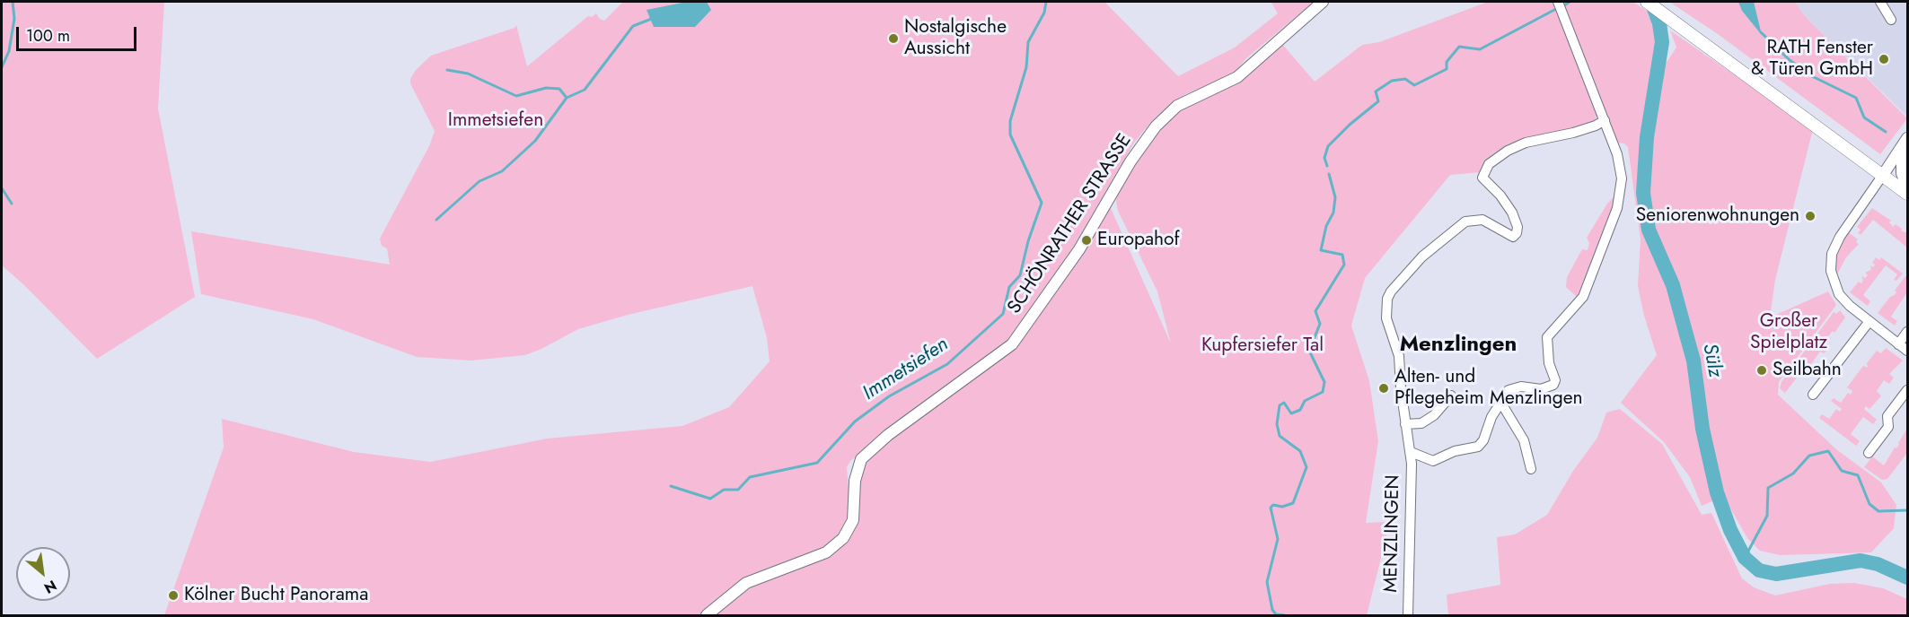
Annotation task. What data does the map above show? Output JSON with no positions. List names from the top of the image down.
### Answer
{
  "streets": {
    "street": ["SCHÖNRATHER STRASSE", "MENZLINGEN"]
  },
  "districts": ["Menzlingen"],
  "water": ["Sülz", "Immetsiefen"],
  "parks": ["Immetsiefen", "Großer Spielplatz", "Kupfersiefer Tal"],
  "places": [
    "Nostalgische Aussicht",
    "RATH Fenster & Türen GmbH",
    "Seniorenwohnungen",
    "Europahof",
    "Seilbahn",
    "Alten- und Pflegeheim Menzlingen",
    "Kölner Bucht Panorama"
  ],
  "scale_bar": "100 m",
  "north": "bottom right"
}
